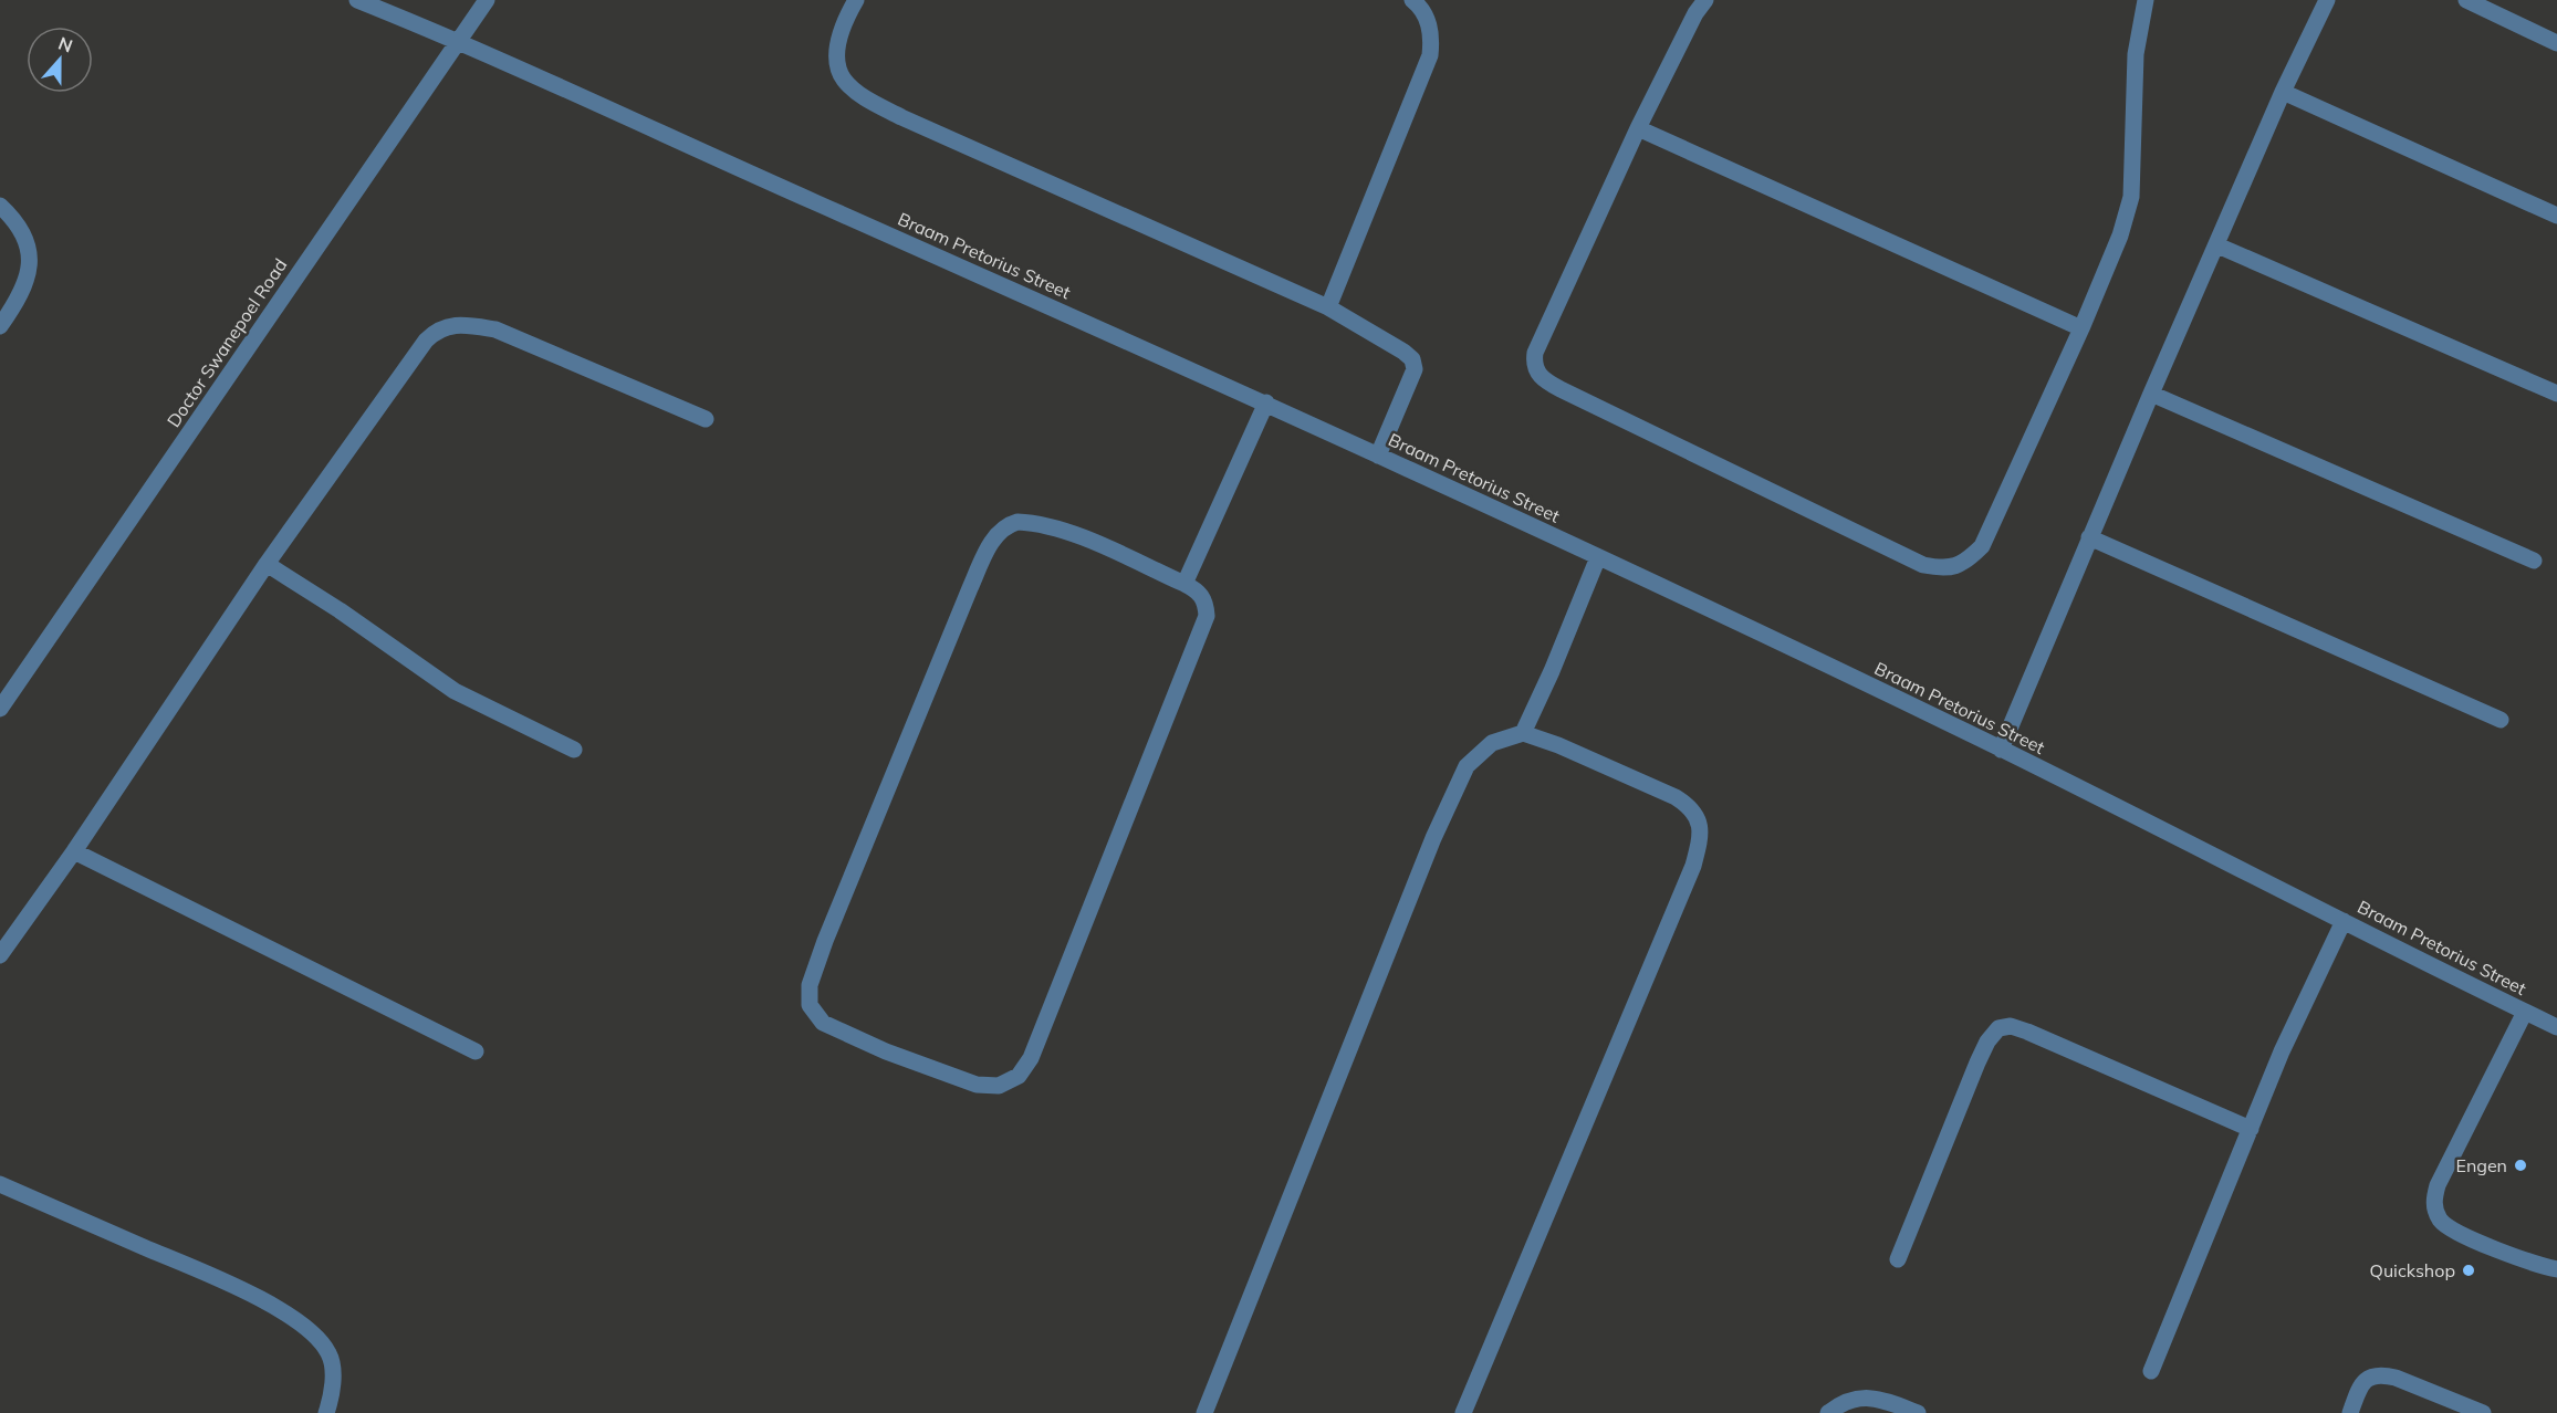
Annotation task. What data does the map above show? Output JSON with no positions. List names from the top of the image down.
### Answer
{
  "streets": {
    "street": ["Braam Pretorius Street", "Doctor Swanepoel Road"]
  },
  "crossings": [
    ["Braam Pretorius Street", "Doctor Swanepoel Road"]
  ],
  "places": ["Engen", "Quickshop"],
  "north": "top"
}
